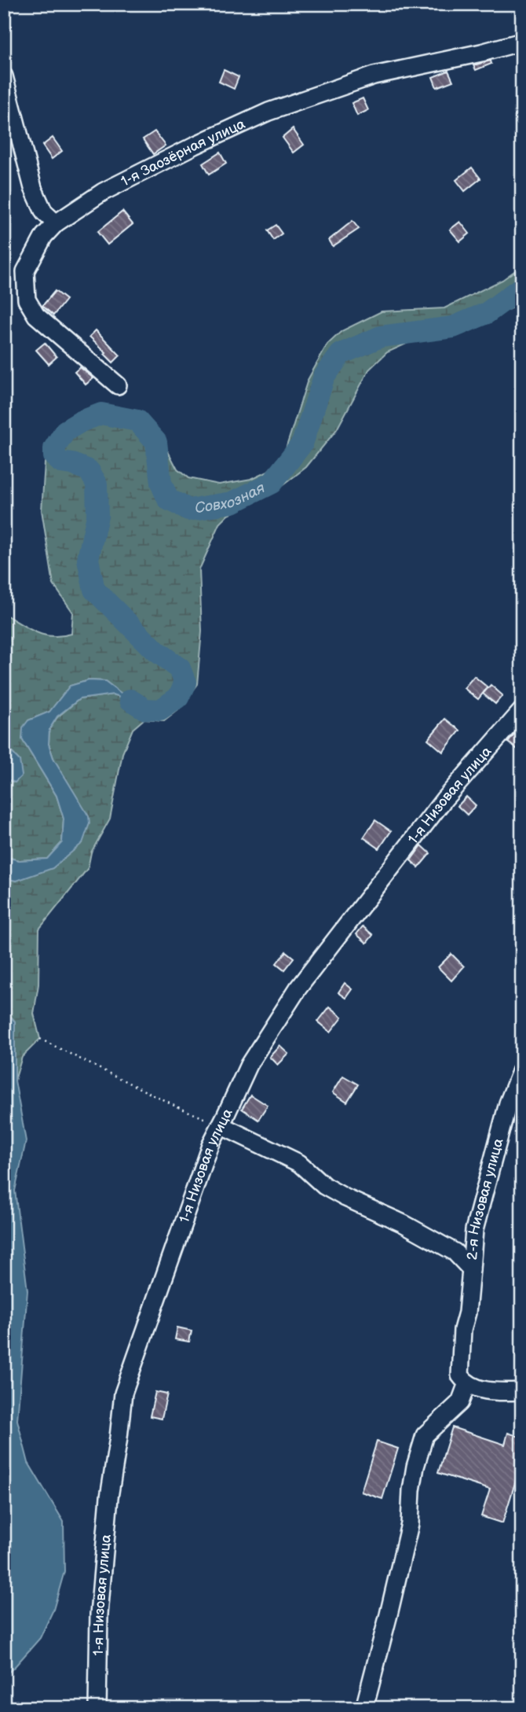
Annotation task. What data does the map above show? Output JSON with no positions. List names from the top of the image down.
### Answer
{
  "streets": {
    "street": ["1-я Заозёрная улица", "1-я Низовая улица", "2-я Низовая улица"]
  },
  "water": ["Совхозная"]
}
